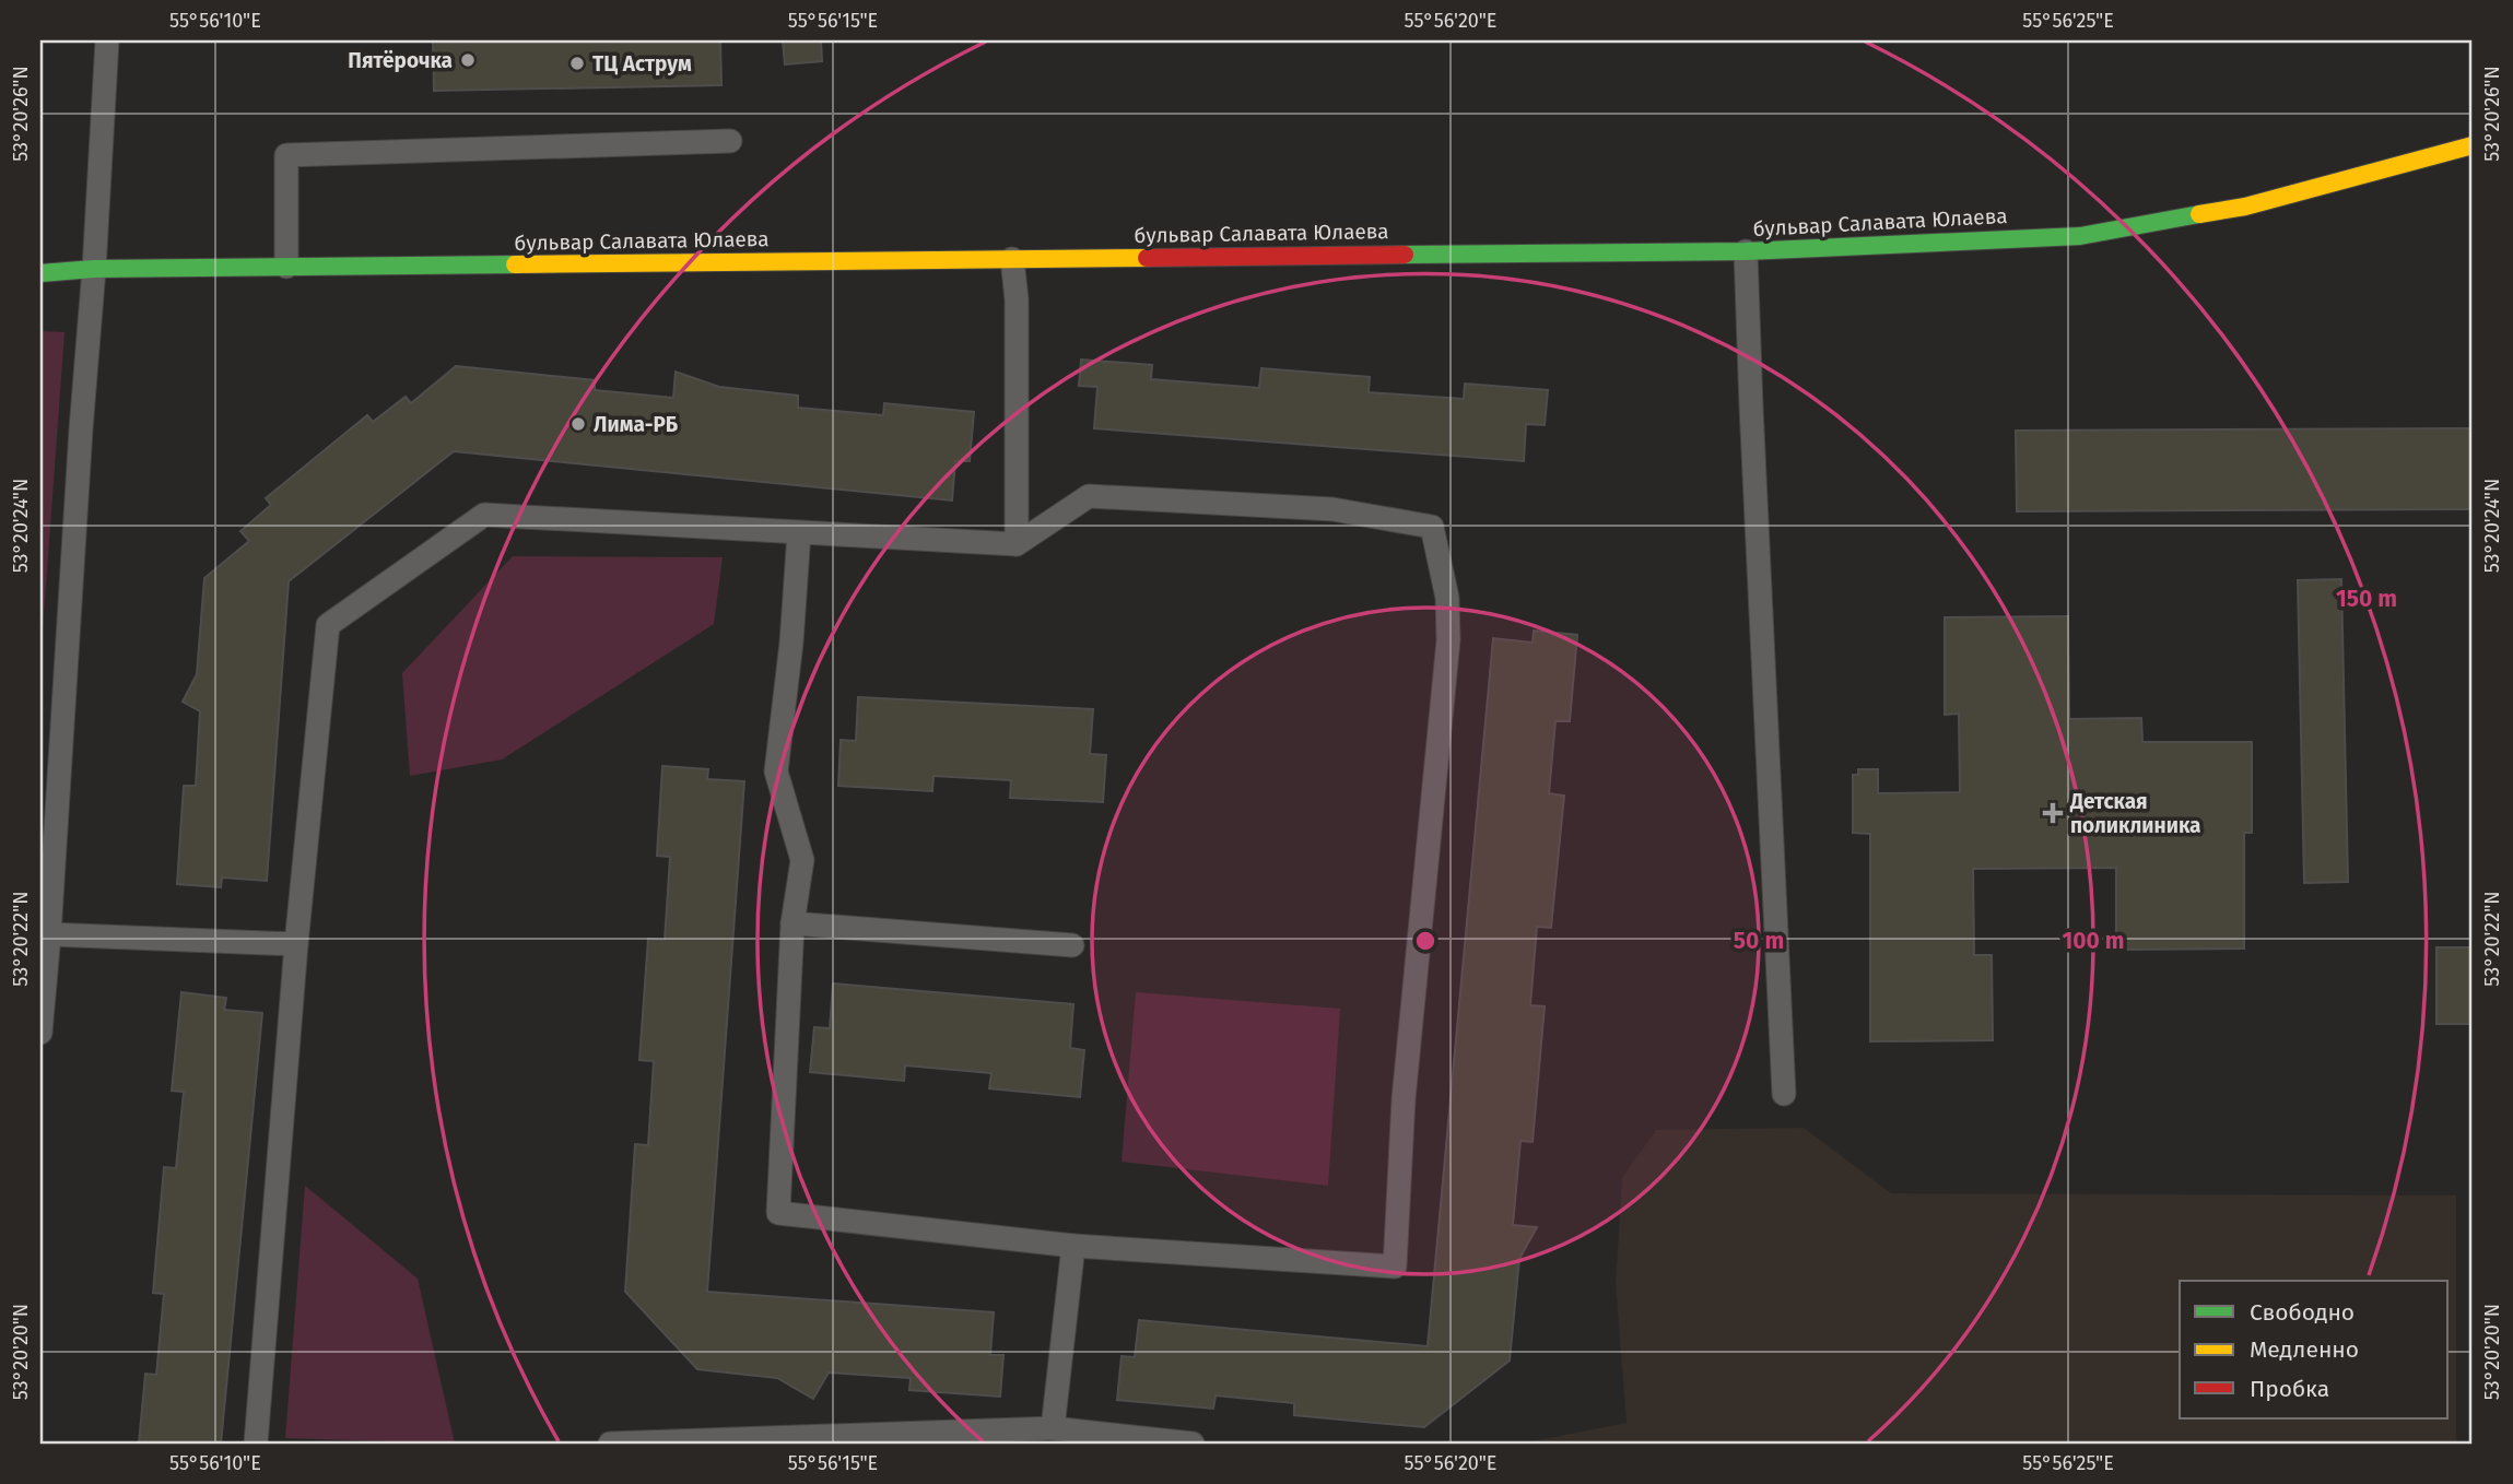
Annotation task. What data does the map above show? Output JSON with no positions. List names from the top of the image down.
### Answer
{
  "streets": {
    "street": ["бульвар Салавата Юлаева"]
  },
  "places": {
    "other": ["Пятёрочка", "ТЦ Аструм", "Лима-РБ"],
    "health": ["Детская поликлиника"]
  },
  "legend": ["Свободно", "Медленно", "Пробка"],
  "coordinates": [
    "55°56'10\"E",
    "55°56'15\"E",
    "55°56'20\"E",
    "55°56'25\"E",
    "53°20'26\"N",
    "53°20'24\"N",
    "53°20'22\"N",
    "53°20'20\"N"
  ],
  "rings": ["150 m", "50 m", "100 m"]
}
